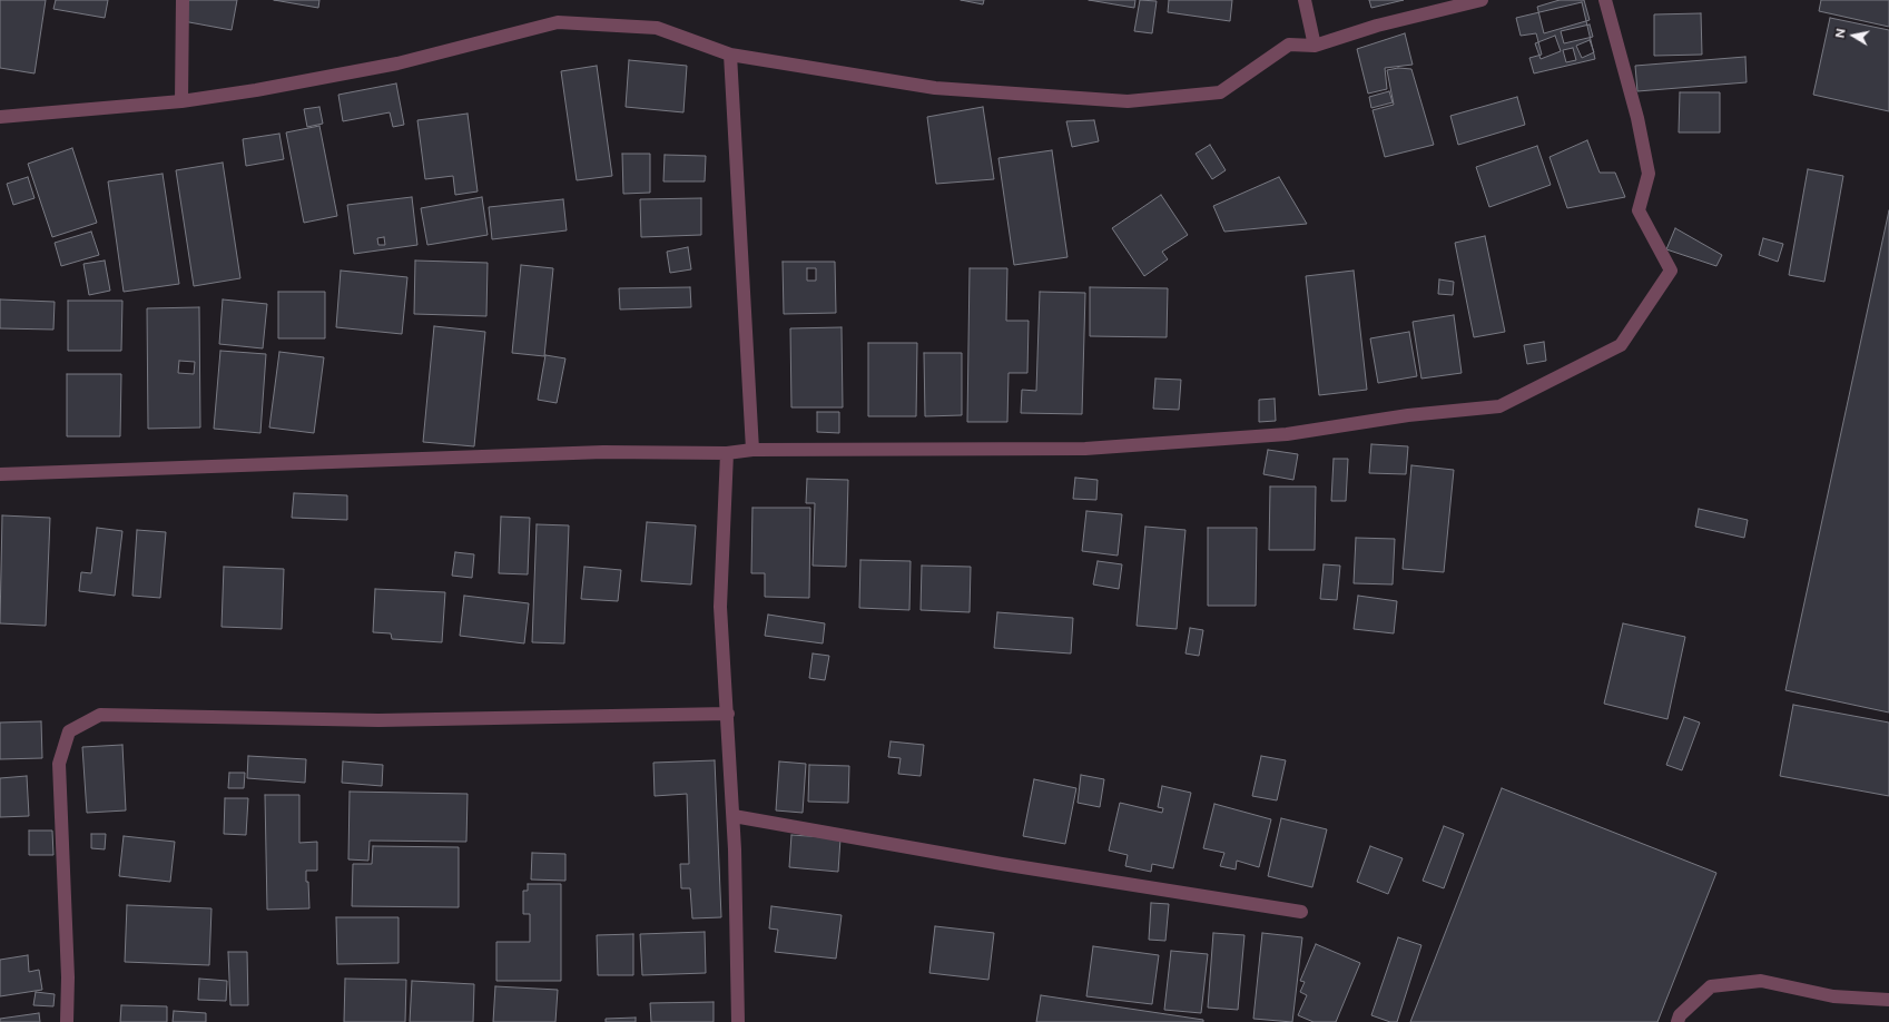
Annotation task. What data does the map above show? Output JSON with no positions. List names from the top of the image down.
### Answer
{
  "north": "left"
}
